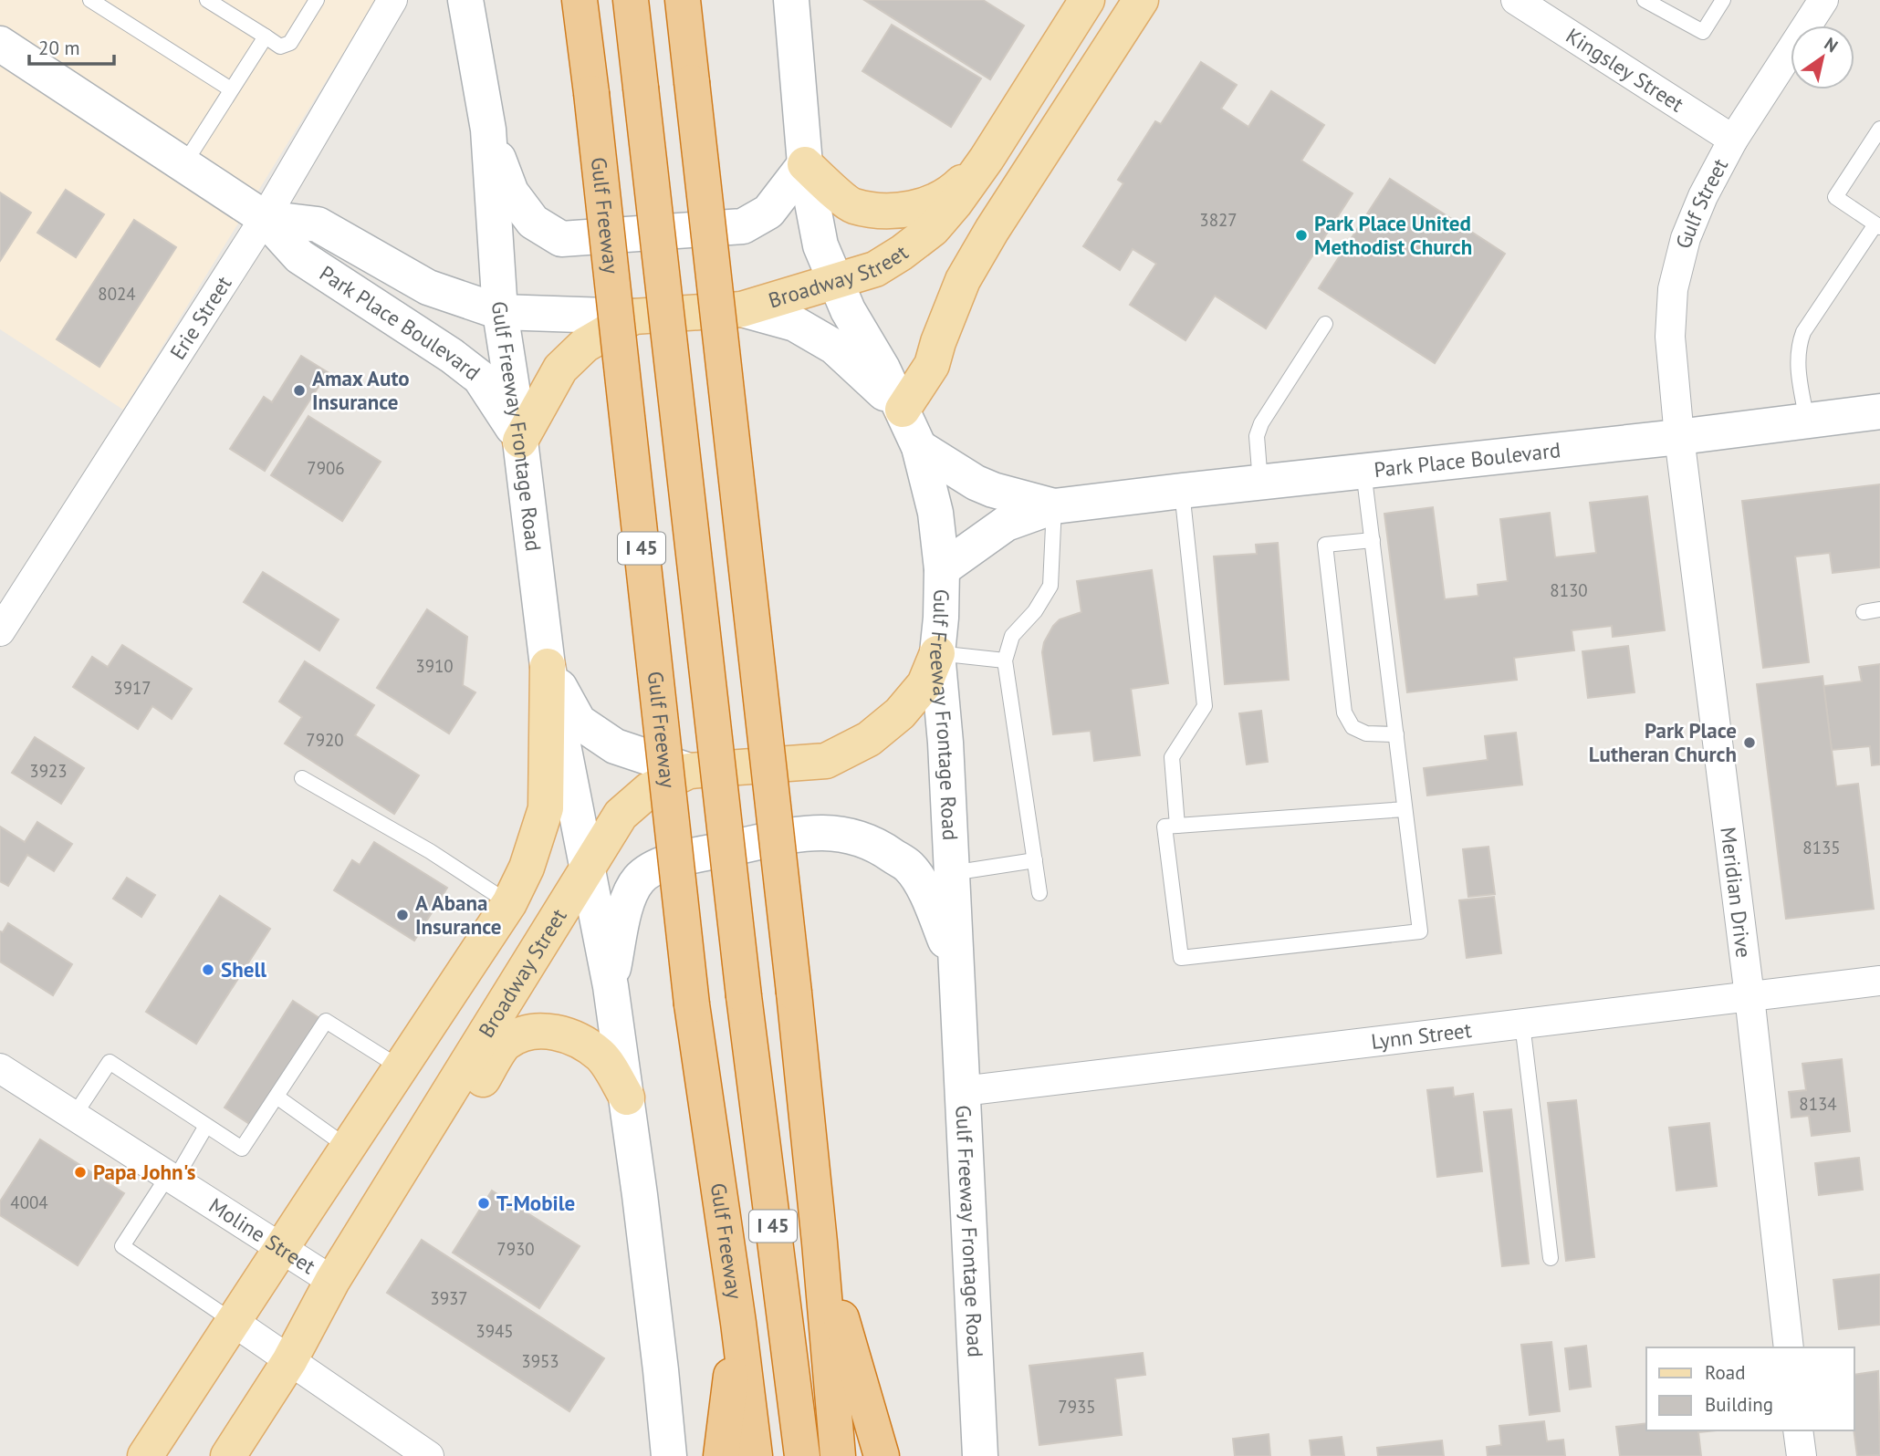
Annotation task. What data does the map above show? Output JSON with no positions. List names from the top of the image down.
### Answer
{
  "streets": {
    "highway": ["Gulf Freeway", "I 45"],
    "main road": ["Broadway Street", "Park Place Boulevard", "Gulf Freeway Frontage Road"],
    "street": [
      "Kingsley Street",
      "Gulf Street",
      "Erie Street",
      "Meridian Drive",
      "Lynn Street",
      "Moline Street"
    ]
  },
  "crossings": [
    ["Kingsley Street", "Gulf Street"],
    ["Gulf Street", "Park Place Boulevard"],
    ["Gulf Street", "Meridian Drive"],
    ["Broadway Street", "Park Place Boulevard"],
    ["Broadway Street", "Gulf Freeway Frontage Road"],
    ["Broadway Street", "Moline Street"],
    ["Erie Street", "Park Place Boulevard"],
    ["Park Place Boulevard", "Gulf Freeway Frontage Road"],
    ["Park Place Boulevard", "Meridian Drive"],
    ["Gulf Freeway Frontage Road", "Lynn Street"],
    ["Meridian Drive", "Lynn Street"]
  ],
  "places": [
    "Park Place United Methodist Church",
    "Amax Auto Insurance",
    "Park Place Lutheran Church",
    "A Abana Insurance",
    "Shell",
    "Papa John's",
    "T-Mobile"
  ],
  "house_numbers": [
    "3827",
    "8024",
    "7906",
    "8130",
    "3910",
    "3917",
    "7920",
    "3923",
    "8135",
    "8134",
    "4004",
    "7930",
    "3937",
    "3945",
    "3953",
    "7935"
  ],
  "legend": ["Road", "Building"],
  "scale_bar": "20 m",
  "north": "top right"
}
